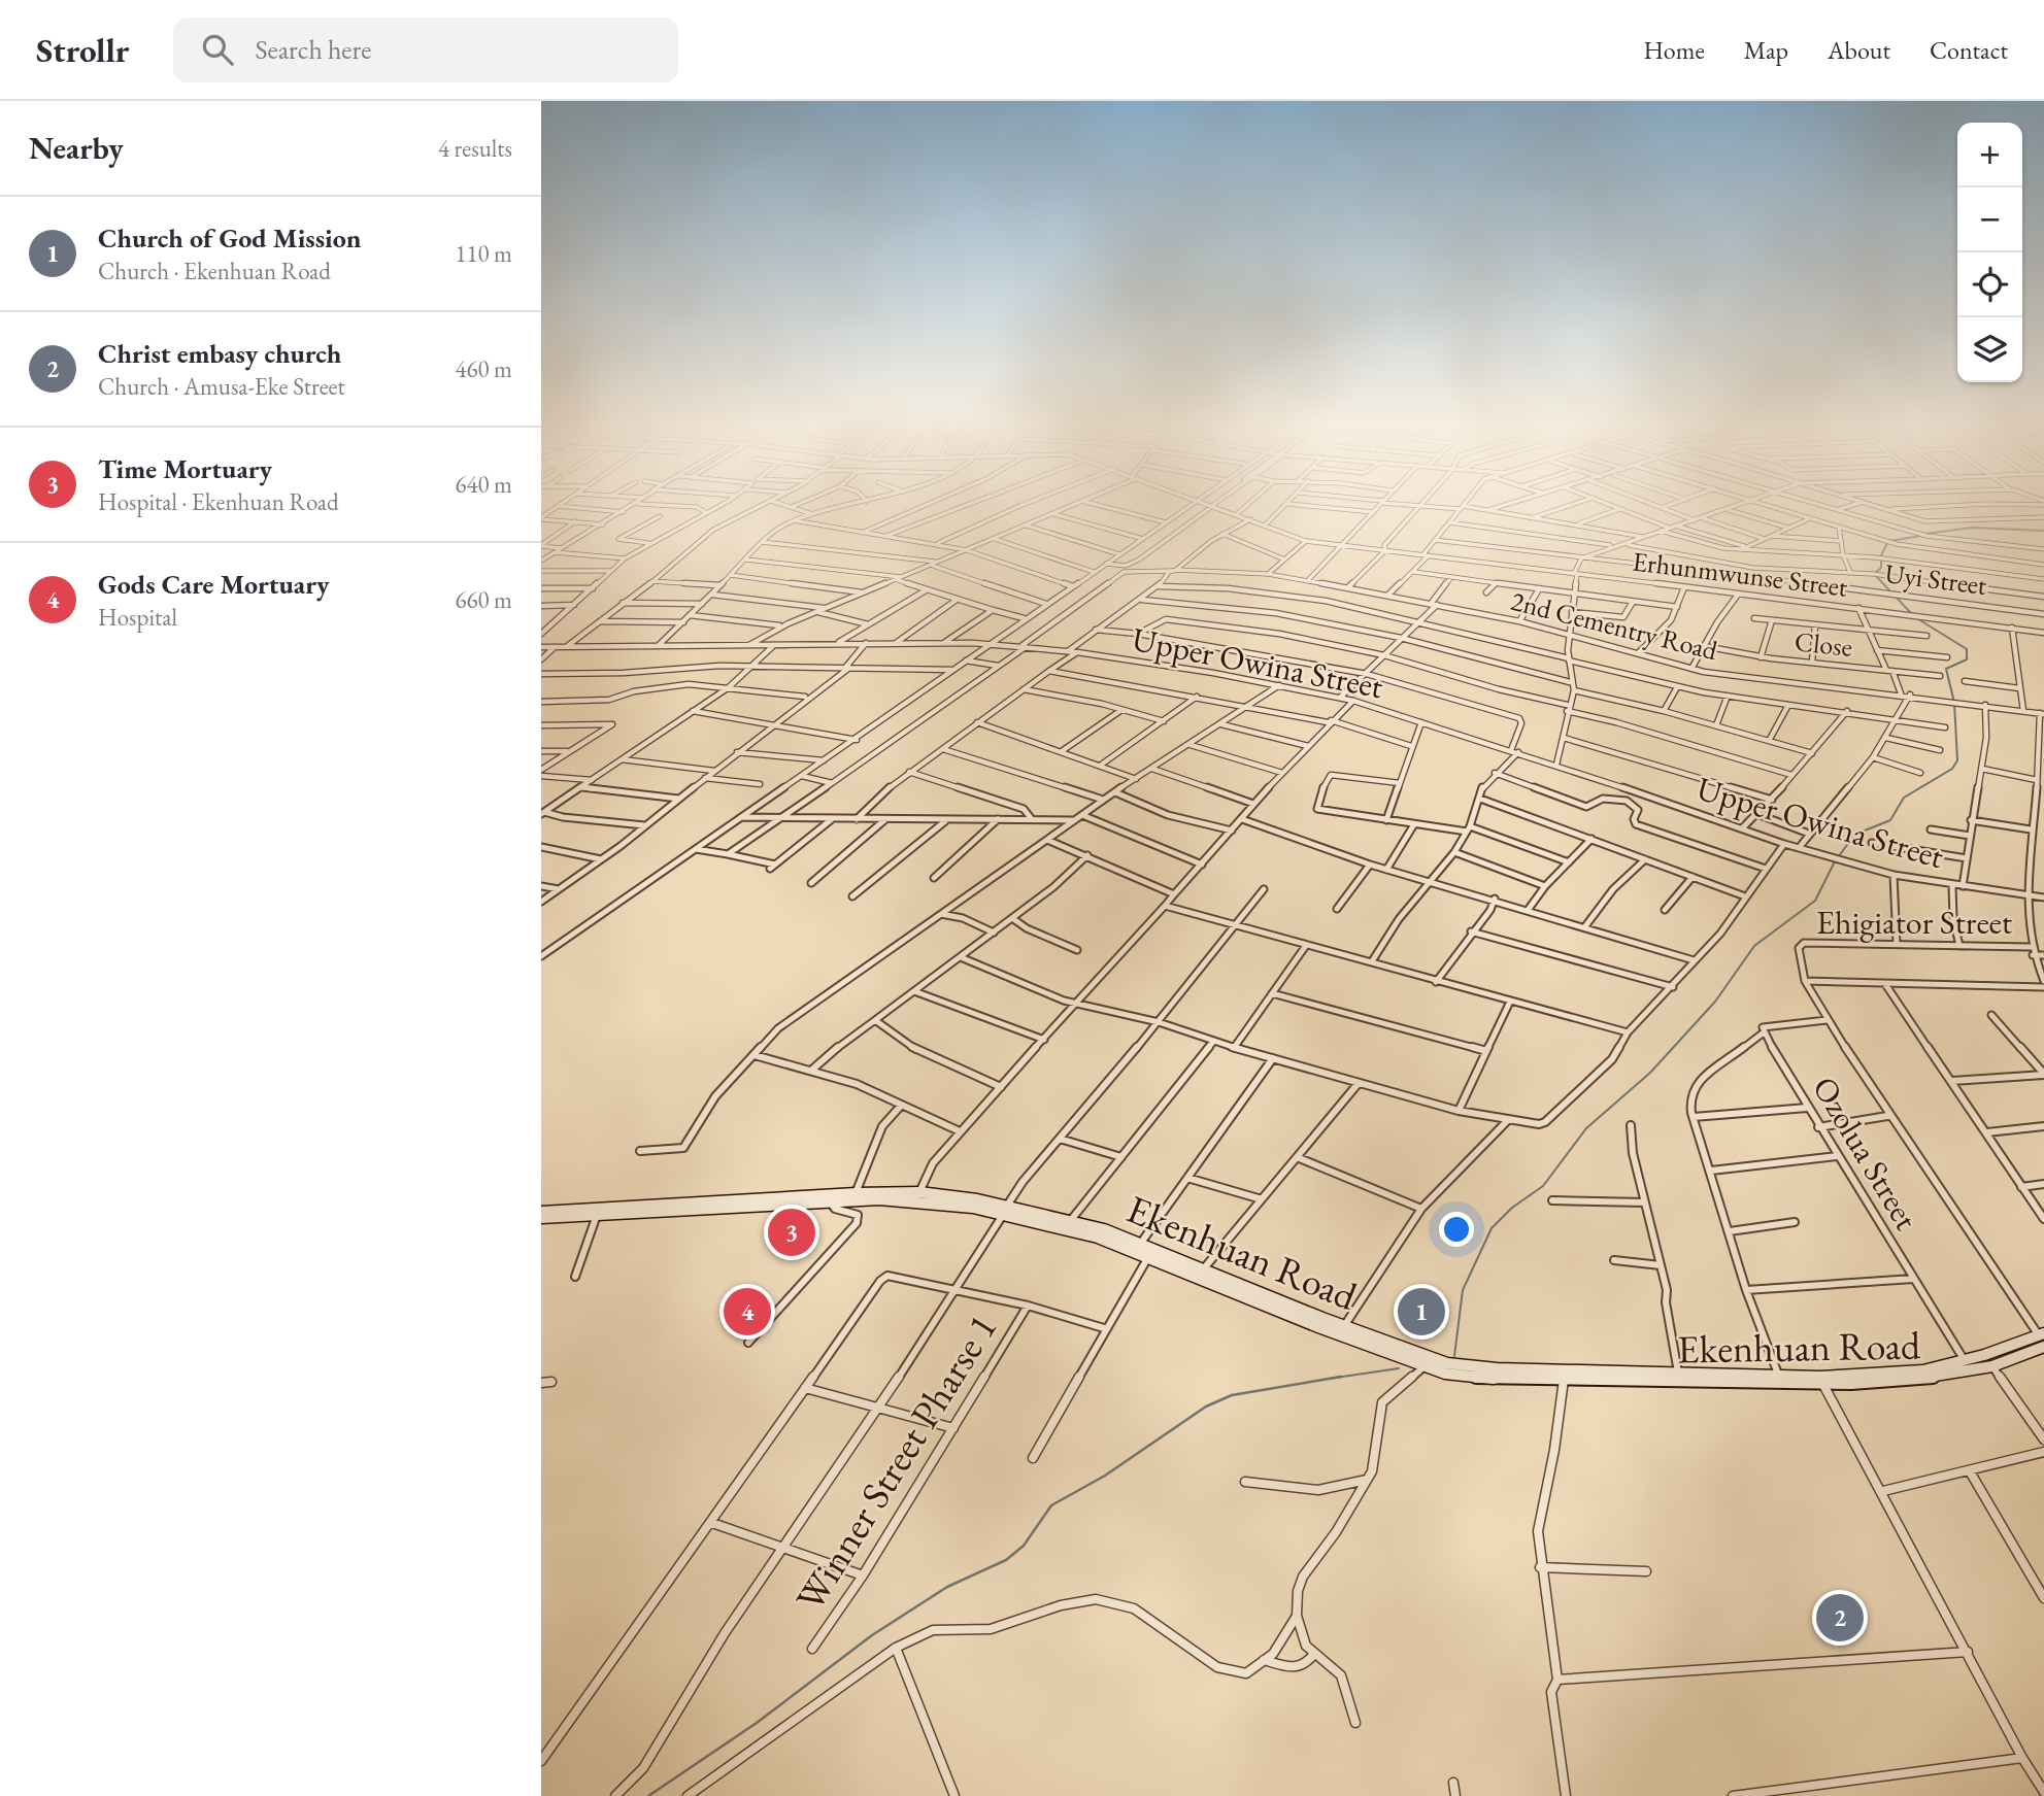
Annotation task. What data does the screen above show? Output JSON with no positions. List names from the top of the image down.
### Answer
{
  "streets": {
    "main road": ["Ekenhuan Road"],
    "street": [
      "Erhunmwunse Street",
      "Uyi Street",
      "2nd Cementry Road",
      "Close",
      "Upper Owina Street",
      "Ehigiator Street",
      "Ozolua Street",
      "Winner Street Pharse 1"
    ]
  },
  "crossings": [
    ["Ozolua Street", "Ekenhuan Road"]
  ],
  "page": {
    "header": "Strollr",
    "search": "Search here",
    "nav": [
      "Home",
      "Map",
      "About",
      "Contact"
    ],
    "heading": ["Nearby", "4 results"],
    "map_buttons": ["+", "−"],
    "list": [
      {
        "mark": "1",
        "name": "Church of God Mission",
        "note": "Church · Ekenhuan Road",
        "value": "110 m"
      },
      {
        "mark": "2",
        "name": "Christ embasy church",
        "note": "Church · Amusa-Eke Street",
        "value": "460 m"
      },
      {
        "mark": "3",
        "name": "Time Mortuary",
        "note": "Hospital · Ekenhuan Road",
        "value": "640 m"
      },
      {
        "mark": "4",
        "name": "Gods Care Mortuary",
        "note": "Hospital",
        "value": "660 m"
      }
    ],
    "pins": [
      "3",
      "1",
      "4",
      "2"
    ]
  }
}
